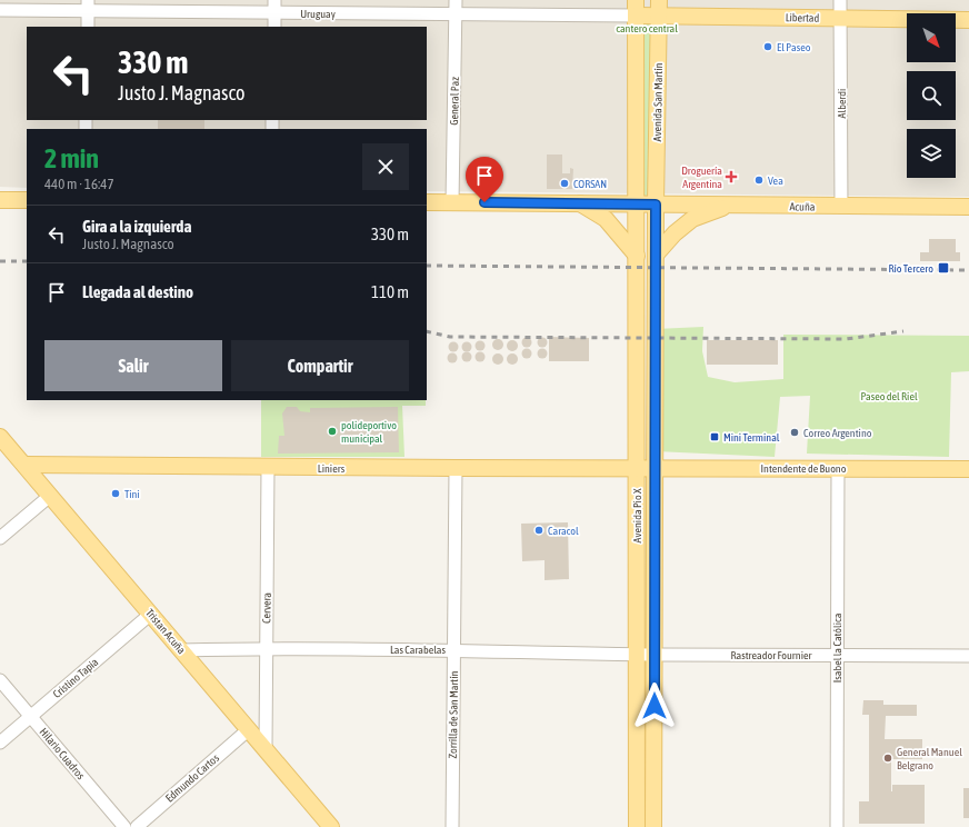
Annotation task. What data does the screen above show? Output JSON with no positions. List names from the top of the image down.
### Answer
{
  "streets": {
    "main road": [
      "Libertad",
      "Avenida San Martín",
      "Acuña",
      "Liniers",
      "Intendente de Buono",
      "Avenida Pio X",
      "Tristan Acuña"
    ],
    "street": [
      "Uruguay",
      "General Paz",
      "Alberdi",
      "Cervera",
      "Isabel la Católica",
      "Las Carabelas",
      "Rastreador Fournier",
      "Cristino Tapia",
      "Zorrilla de San Martín",
      "Hilario Cuadros",
      "Edmundo Cartos"
    ]
  },
  "crossings": [
    ["Uruguay", "Libertad"],
    ["Uruguay", "General Paz"],
    ["Uruguay", "Avenida San Martín"],
    ["Libertad", "Avenida San Martín"],
    ["Libertad", "Alberdi"],
    ["General Paz", "Acuña"],
    ["Avenida San Martín", "Acuña"],
    ["Avenida San Martín", "Avenida Pio X"],
    ["Alberdi", "Acuña"],
    ["Acuña", "Avenida Pio X"],
    ["Liniers", "Intendente de Buono"],
    ["Liniers", "Avenida Pio X"],
    ["Liniers", "Cervera"],
    ["Liniers", "Tristan Acuña"],
    ["Liniers", "Zorrilla de San Martín"],
    ["Intendente de Buono", "Avenida Pio X"],
    ["Intendente de Buono", "Isabel la Católica"],
    ["Avenida Pio X", "Las Carabelas"],
    ["Avenida Pio X", "Rastreador Fournier"],
    ["Cervera", "Tristan Acuña"],
    ["Cervera", "Las Carabelas"],
    ["Tristan Acuña", "Las Carabelas"],
    ["Tristan Acuña", "Cristino Tapia"],
    ["Tristan Acuña", "Edmundo Cartos"],
    ["Isabel la Católica", "Rastreador Fournier"],
    ["Las Carabelas", "Rastreador Fournier"],
    ["Las Carabelas", "Zorrilla de San Martín"],
    ["Cristino Tapia", "Hilario Cuadros"]
  ],
  "parks": ["cantero central", "Paseo del Riel"],
  "places": {
    "other": [
      "El Paseo",
      "Vea",
      "CORSAN",
      "polideportivo municipal",
      "Correo Argentino",
      "Tini",
      "Caracol",
      "General Manuel Belgrano"
    ],
    "health": ["Droguería Argentina"],
    "transit": ["Río Tercero", "Mini Terminal"]
  },
  "north": "bottom right",
  "page": {
    "turn": ["330 m", "Justo J. Magnasco"],
    "heading": ["2 min", "440 m · 16:47"],
    "list": [
      {
        "name": "Gira a la izquierda",
        "note": "Justo J. Magnasco",
        "value": "330 m"
      },
      {
        "name": "Llegada al destino",
        "value": "110 m"
      }
    ],
    "buttons": ["Salir", "Compartir"]
  }
}
